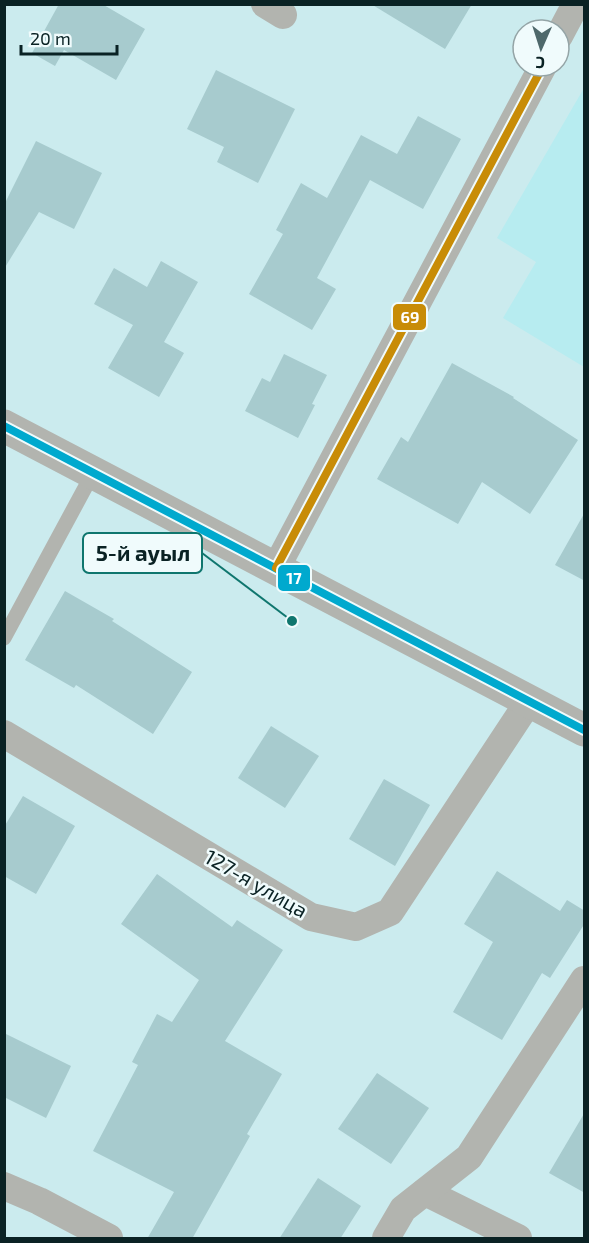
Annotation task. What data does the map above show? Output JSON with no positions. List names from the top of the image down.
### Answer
{
  "streets": {
    "street": ["127-я улица"]
  },
  "places": ["5-й ауыл"],
  "lines": ["transit line 69", "transit line 17"],
  "scale_bar": "20 m",
  "north": "bottom"
}
